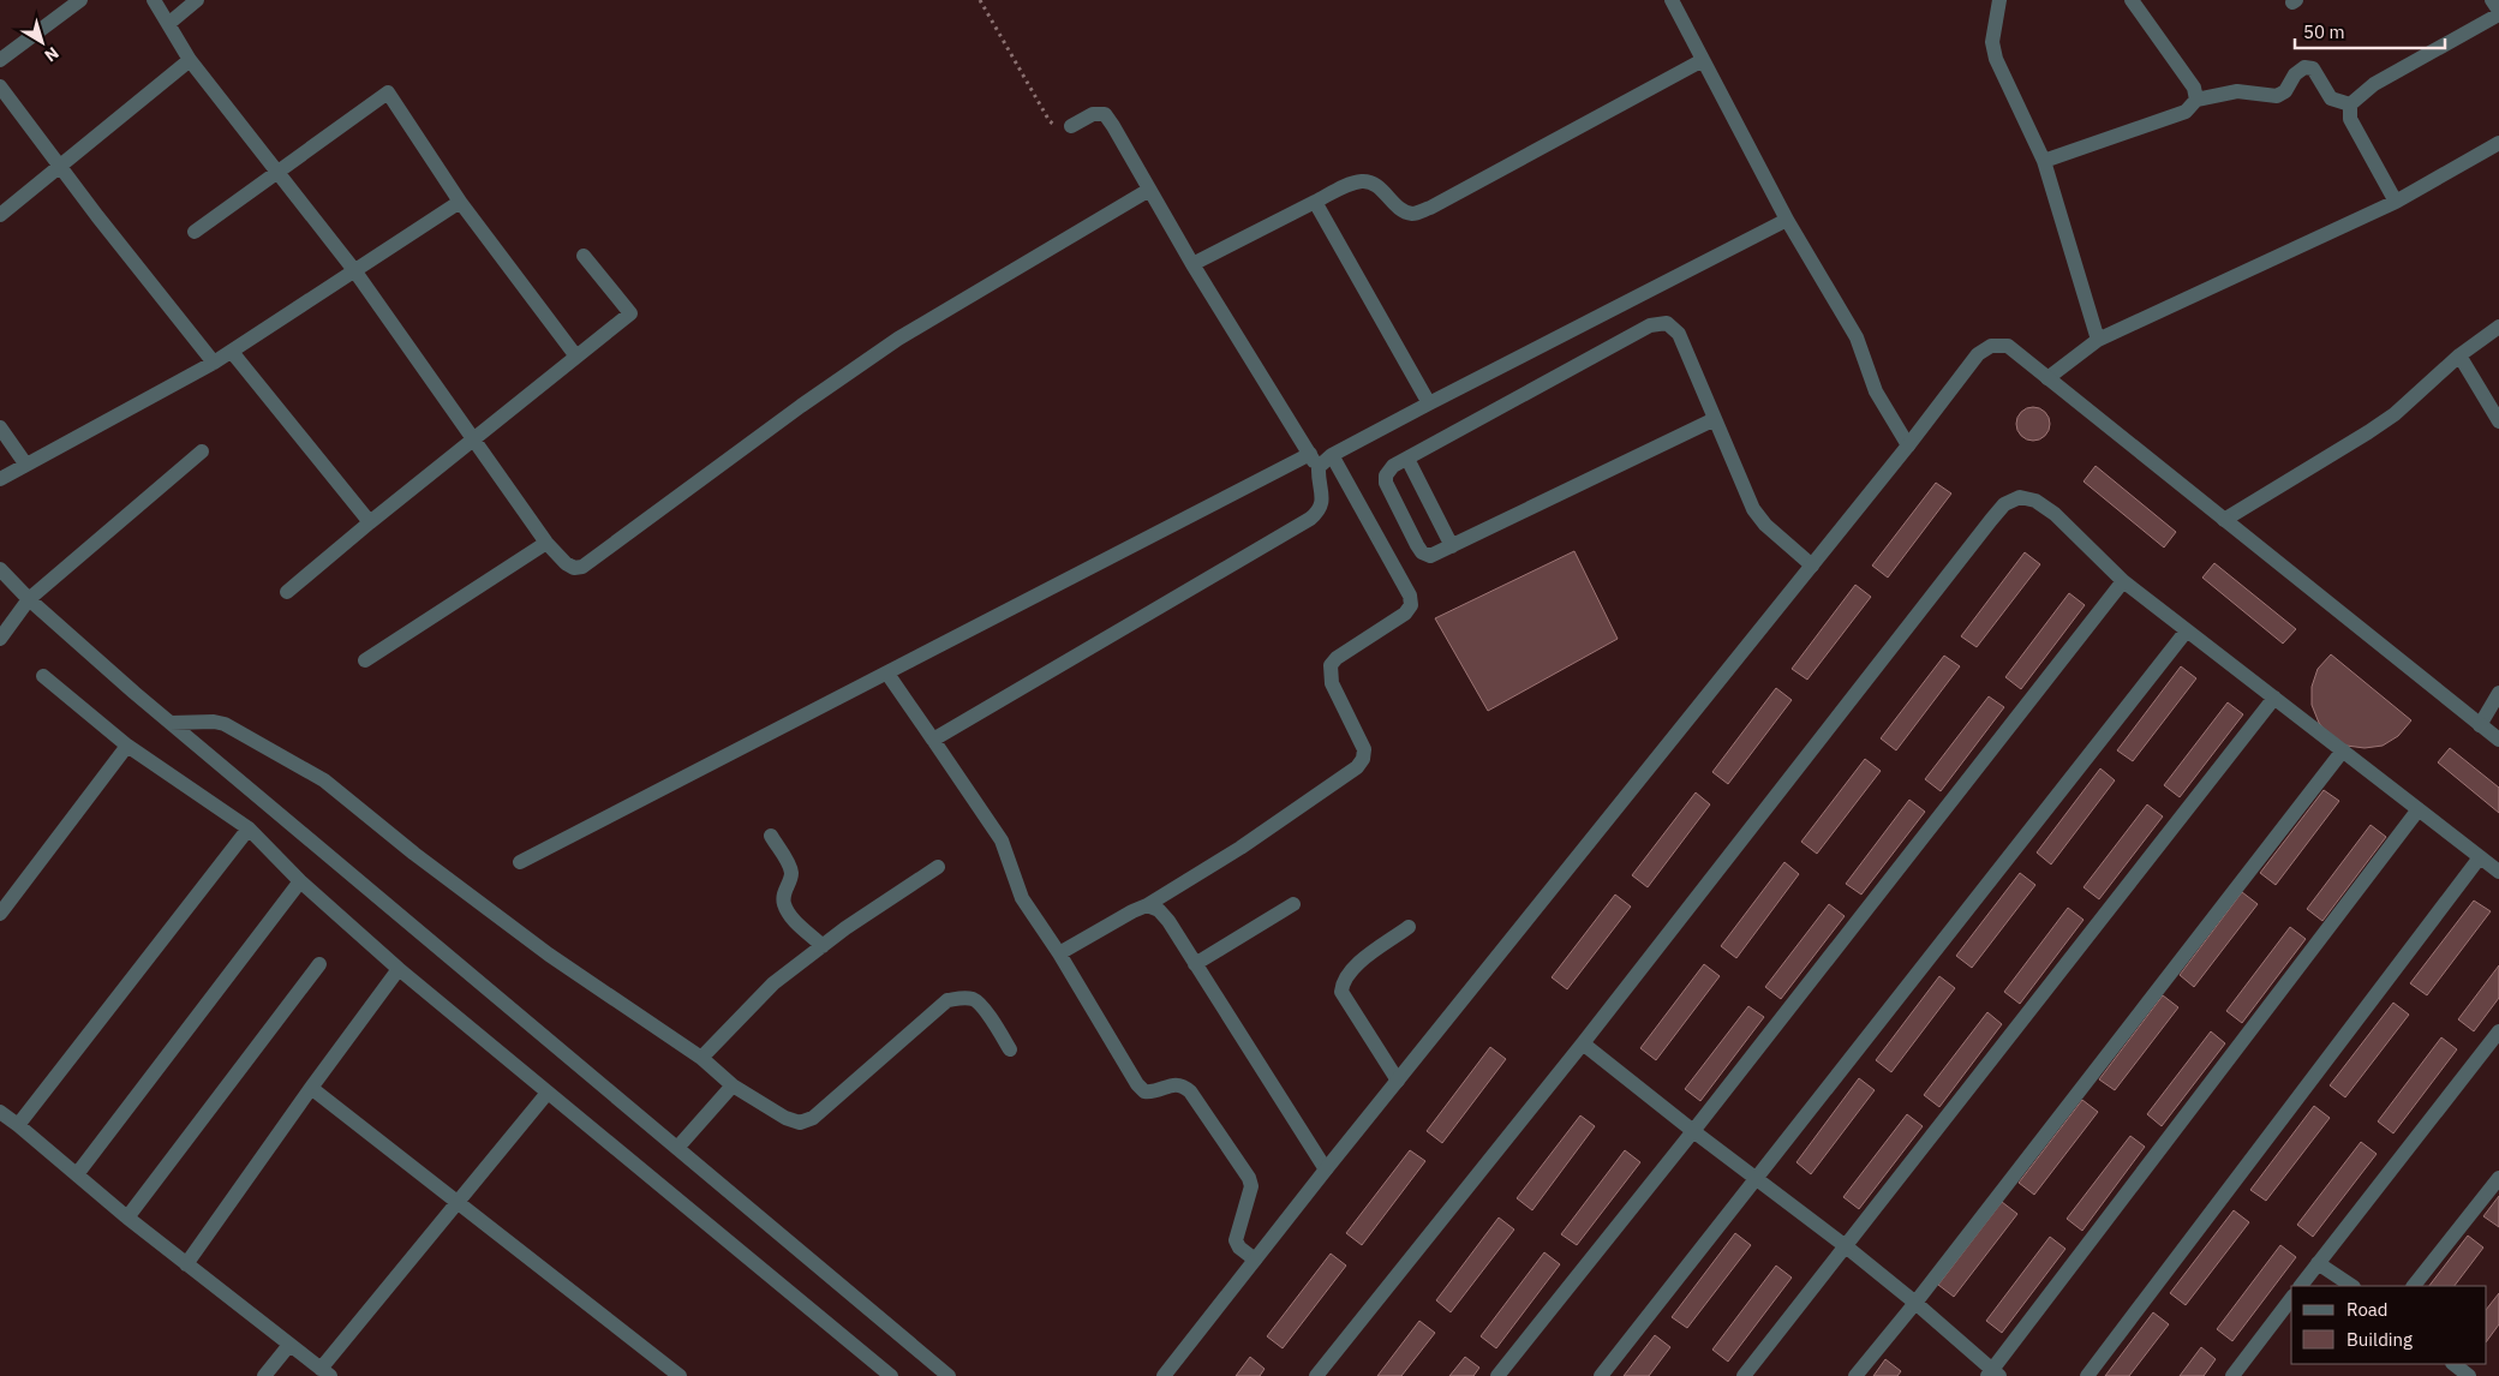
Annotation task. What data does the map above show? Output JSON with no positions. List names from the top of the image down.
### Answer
{
  "legend": ["Road", "Building"],
  "scale_bar": "50 m",
  "north": "bottom right"
}
